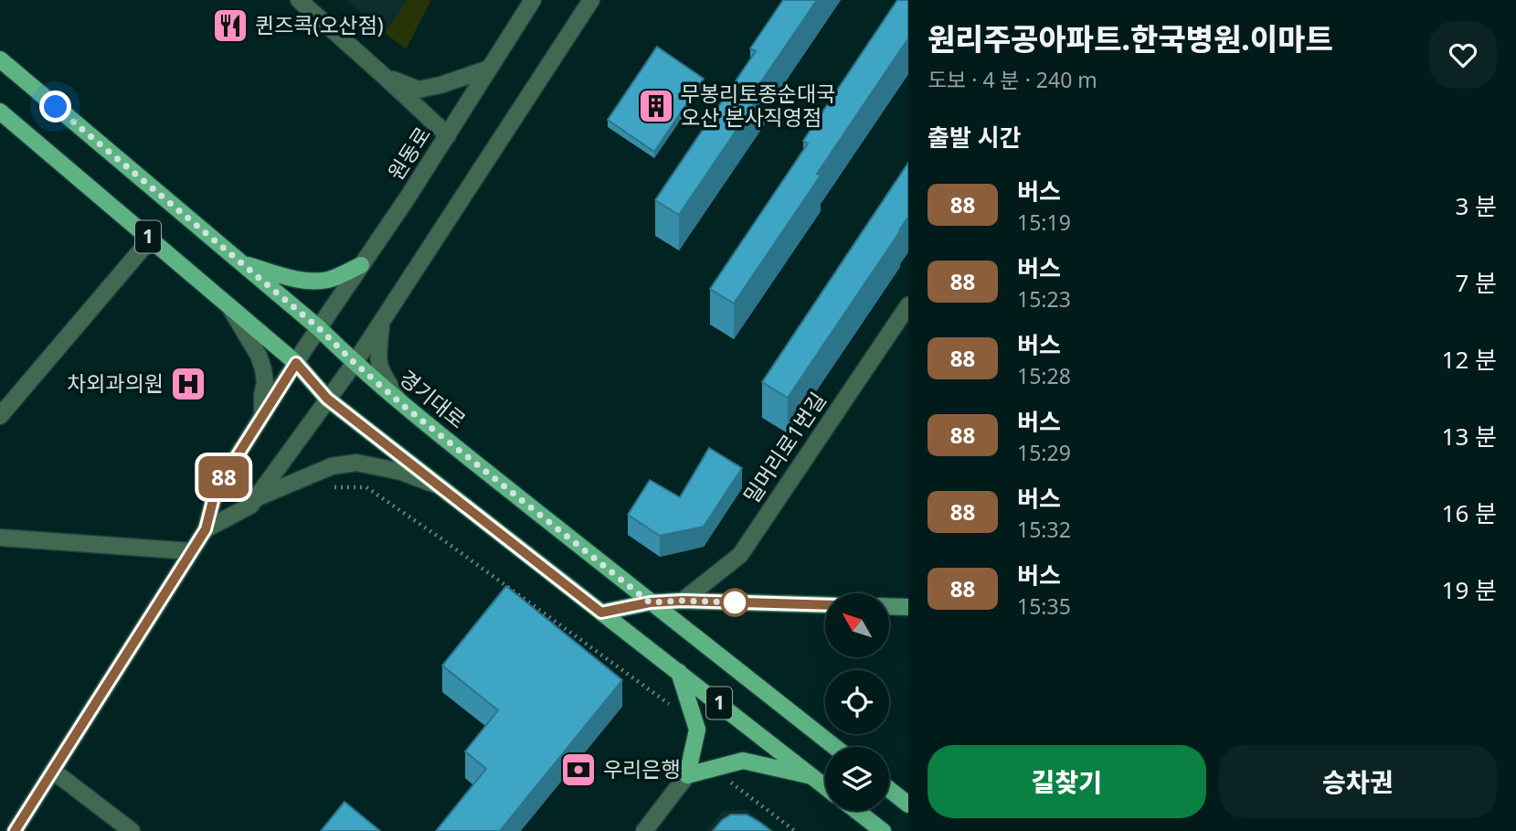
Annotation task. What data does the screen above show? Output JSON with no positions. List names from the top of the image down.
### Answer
{
  "streets": {
    "main road": ["1", "경기대로"],
    "street": ["원동로", "밀머리로1번길"]
  },
  "crossings": [
    ["원동로", "1"],
    ["원동로", "경기대로"]
  ],
  "places": {
    "restaurant": ["퀸즈콕(오산점)"],
    "building": ["무봉리토종순대국 오산 본사직영점"],
    "hospital": ["차외과의원"],
    "bank": ["우리은행"]
  },
  "lines": ["bus line 88"],
  "north": "top left",
  "page": {
    "on_map": "88",
    "heading": [
      ["원리주공아파트.한국병원.이마트", "도보 · 4 분 · 240 m"],
      "출발 시간"
    ],
    "list": [
      {
        "mark": "88",
        "name": "버스",
        "note": "15:19",
        "value": "3 분"
      },
      {
        "mark": "88",
        "name": "버스",
        "note": "15:23",
        "value": "7 분"
      },
      {
        "mark": "88",
        "name": "버스",
        "note": "15:28",
        "value": "12 분"
      },
      {
        "mark": "88",
        "name": "버스",
        "note": "15:29",
        "value": "13 분"
      },
      {
        "mark": "88",
        "name": "버스",
        "note": "15:32",
        "value": "16 분"
      },
      {
        "mark": "88",
        "name": "버스",
        "note": "15:35",
        "value": "19 분"
      }
    ],
    "buttons": ["길찾기", "승차권"]
  }
}
